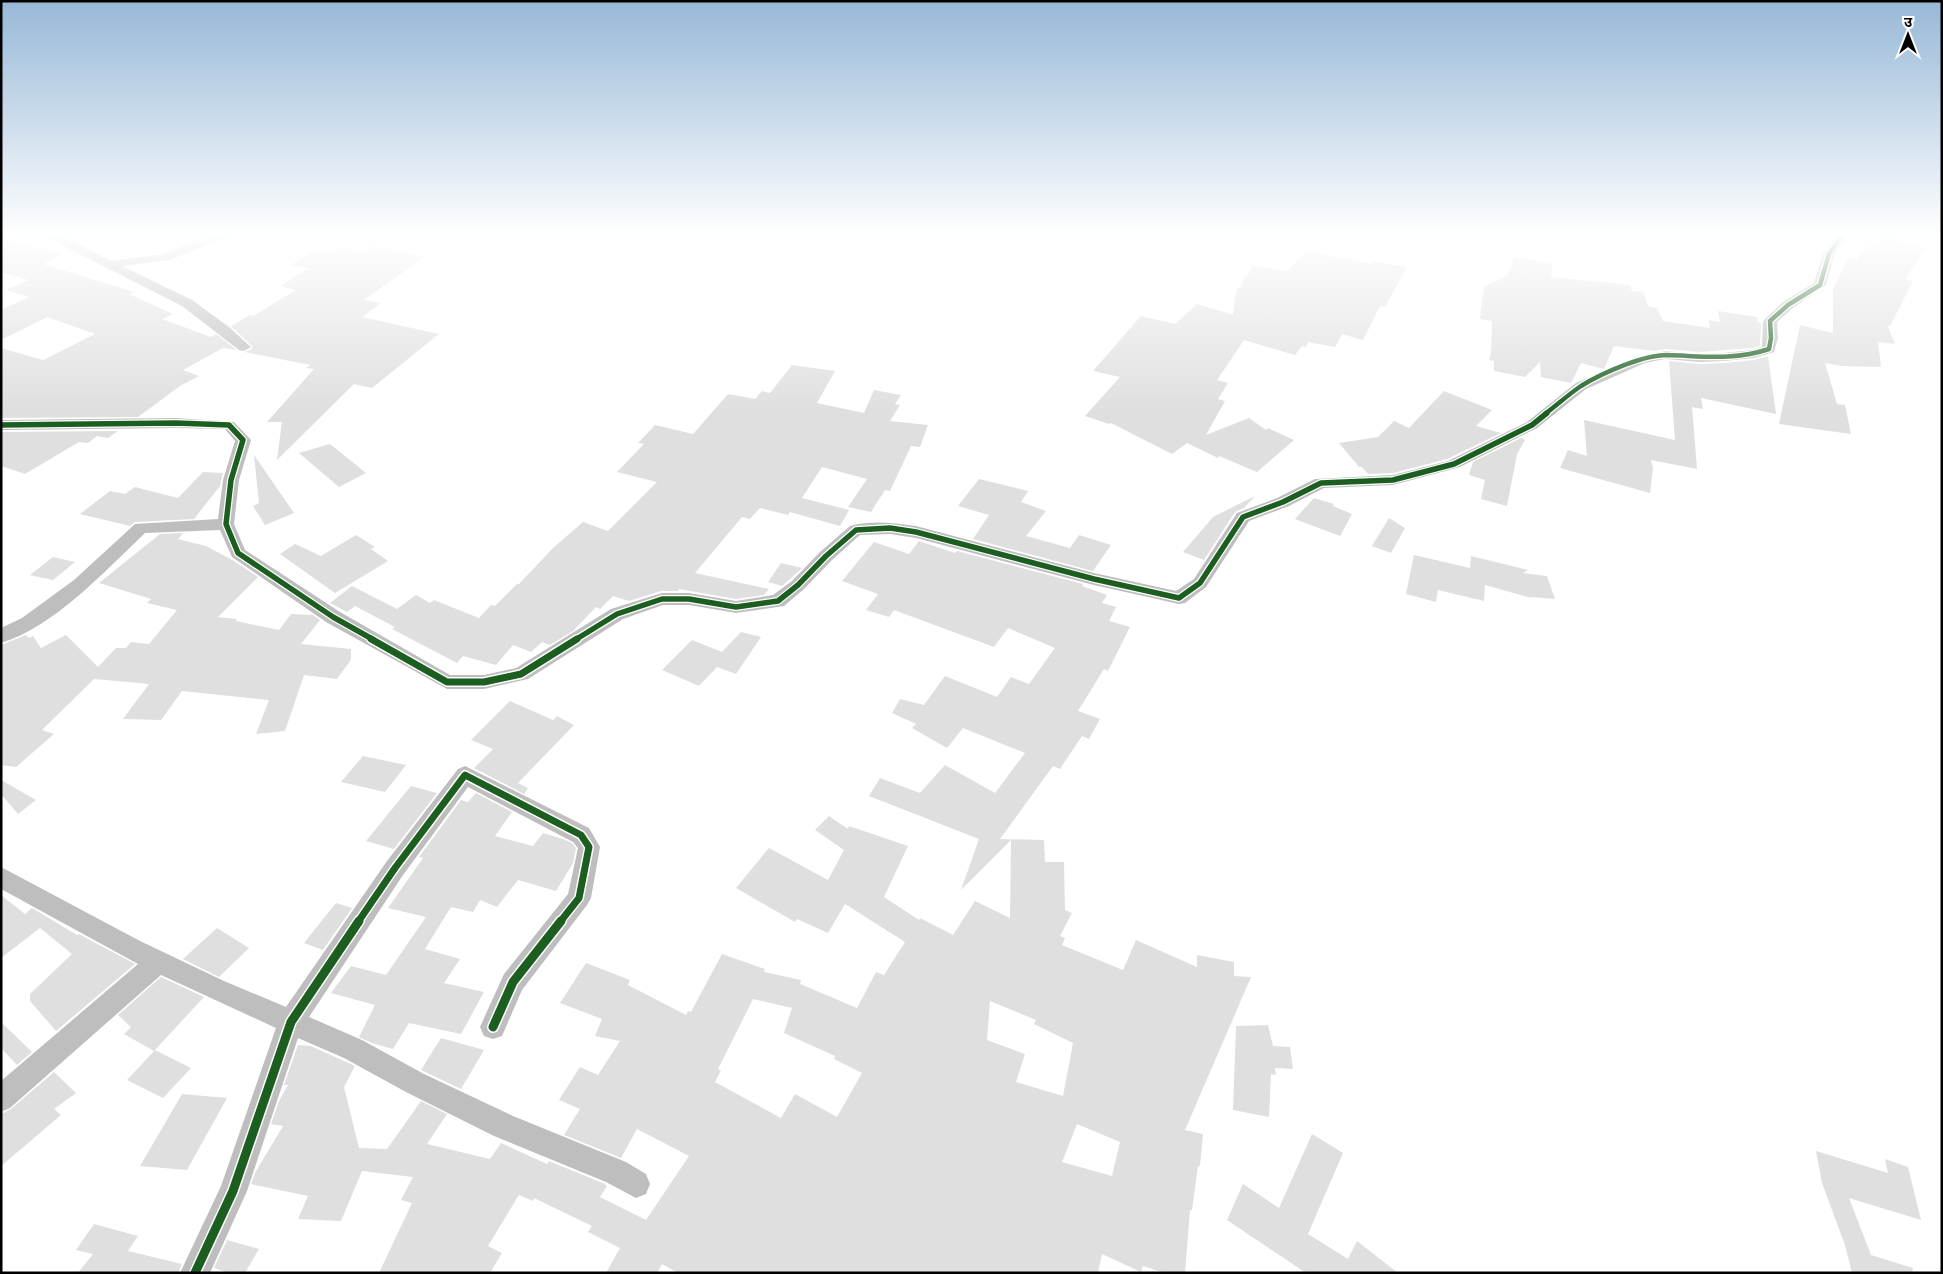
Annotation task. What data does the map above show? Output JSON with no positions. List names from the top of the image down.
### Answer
{
  "north": "top"
}
